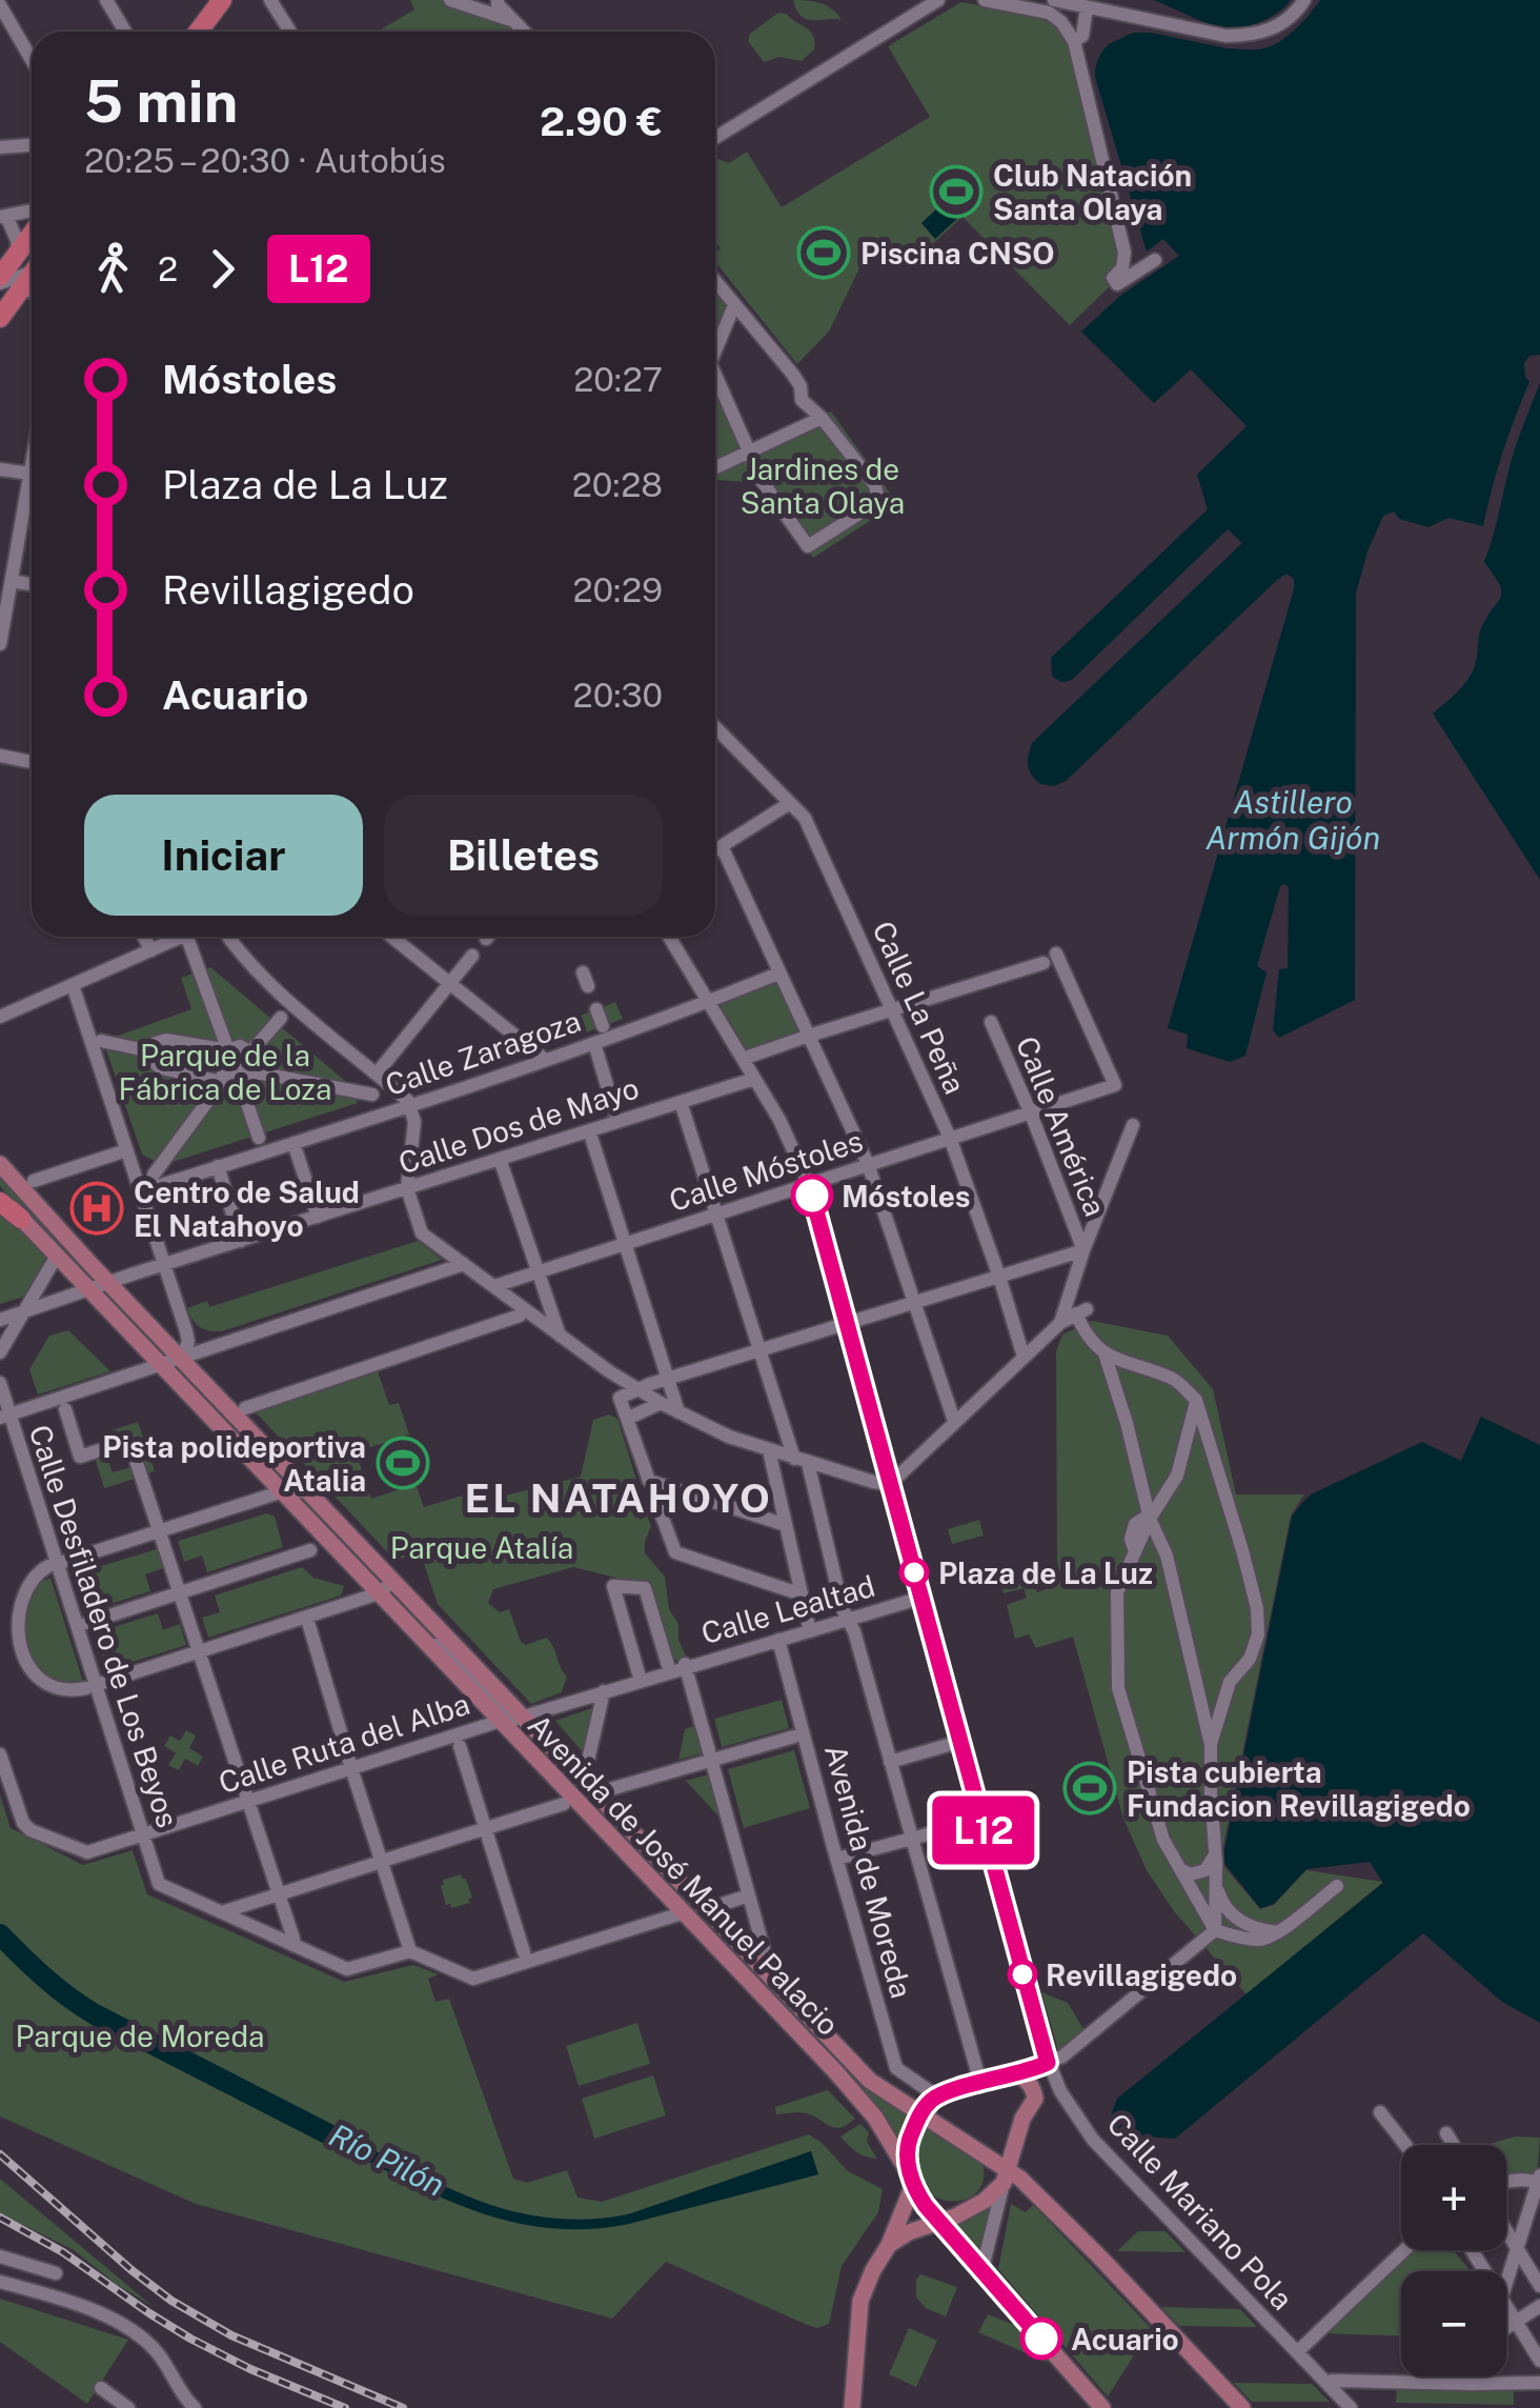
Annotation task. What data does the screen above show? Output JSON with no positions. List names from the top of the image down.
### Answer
{
  "streets": {
    "main road": ["Avenida de José Manuel Palacio"],
    "street": [
      "Calle La Peña",
      "Calle Zaragoza",
      "Calle Dos de Mayo",
      "Calle América",
      "Calle Móstoles",
      "Calle Lealtad",
      "Calle Desfiladero de Los Beyos",
      "Calle Ruta del Alba",
      "Avenida de Moreda",
      "Calle Mariano Pola"
    ]
  },
  "crossings": [
    ["Calle La Peña", "Calle Móstoles"],
    ["Calle Zaragoza", "Calle Mariano Pola"],
    ["Calle Dos de Mayo", "Avenida de José Manuel Palacio"],
    ["Calle Dos de Mayo", "Calle Mariano Pola"],
    ["Calle América", "Calle Móstoles"],
    ["Calle Móstoles", "Calle Mariano Pola"],
    ["Calle Lealtad", "Avenida de Moreda"],
    ["Calle Lealtad", "Avenida de José Manuel Palacio"],
    ["Calle Lealtad", "Calle Mariano Pola"],
    ["Calle Desfiladero de Los Beyos", "Calle Ruta del Alba"],
    ["Calle Ruta del Alba", "Avenida de José Manuel Palacio"]
  ],
  "districts": ["EL NATAHOYO"],
  "water": ["Astillero Armón Gijón", "Río Pilón"],
  "parks": [
    "Jardines de Santa Olaya",
    "Parque de la Fábrica de Loza",
    "Parque Atalía",
    "Parque de Moreda"
  ],
  "places": {
    "sports": [
      "Club Natación Santa Olaya",
      "Piscina CNSO",
      "Pista polideportiva Atalia",
      "Pista cubierta Fundacion Revillagigedo"
    ],
    "other": [
      "Móstoles",
      "Plaza de La Luz",
      "Revillagigedo",
      "Acuario"
    ],
    "hospital": ["Centro de Salud El Natahoyo"]
  },
  "lines": ["bus line L12"],
  "page": {
    "on_map": "L12",
    "heading": ["5 min", "20:25 – 20:30 · Autobús", "2.90 €"],
    "legs": ["2", "L12"],
    "list": [
      {
        "name": "Móstoles",
        "value": "20:27"
      },
      {
        "name": "Plaza de La Luz",
        "value": "20:28"
      },
      {
        "name": "Revillagigedo",
        "value": "20:29"
      },
      {
        "name": "Acuario",
        "value": "20:30"
      }
    ],
    "buttons": ["Iniciar", "Billetes"],
    "map_buttons": ["+", "−"]
  }
}
